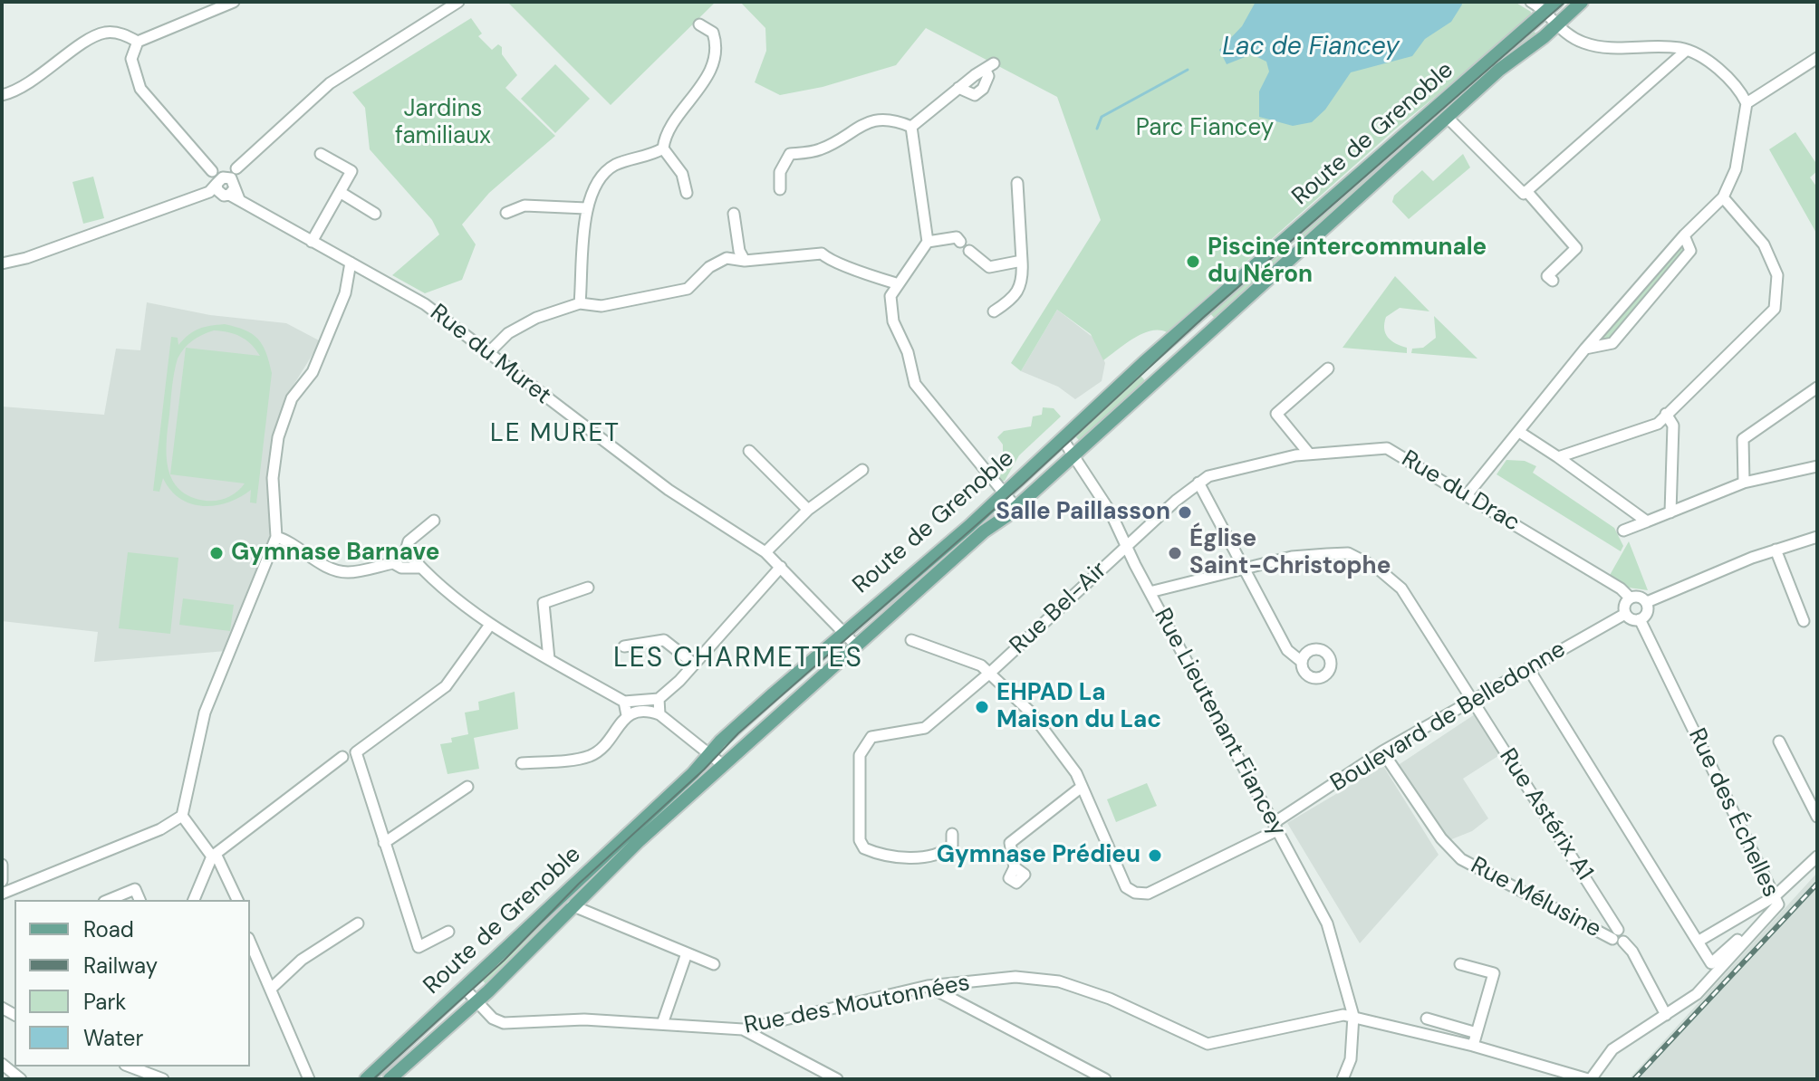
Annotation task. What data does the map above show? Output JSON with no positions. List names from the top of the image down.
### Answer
{
  "streets": {
    "main road": ["Route de Grenoble"],
    "street": [
      "Rue du Muret",
      "Rue du Drac",
      "Rue Bel-Air",
      "Boulevard de Belledonne",
      "Rue Lieutenant Fiancey",
      "Rue des Échelles",
      "Rue Astérix A1",
      "Rue Mélusine",
      "Rue des Moutonnées"
    ]
  },
  "crossings": [
    ["Route de Grenoble", "Rue du Muret"],
    ["Route de Grenoble", "Rue Lieutenant Fiancey"],
    ["Route de Grenoble", "Rue des Moutonnées"],
    ["Rue du Drac", "Rue Bel-Air"],
    ["Rue du Drac", "Boulevard de Belledonne"],
    ["Rue du Drac", "Rue Lieutenant Fiancey"],
    ["Rue du Drac", "Rue des Échelles"],
    ["Rue Bel-Air", "Boulevard de Belledonne"],
    ["Rue Bel-Air", "Rue Lieutenant Fiancey"],
    ["Boulevard de Belledonne", "Rue Lieutenant Fiancey"],
    ["Boulevard de Belledonne", "Rue des Échelles"],
    ["Boulevard de Belledonne", "Rue Astérix A1"],
    ["Boulevard de Belledonne", "Rue Mélusine"],
    ["Rue Lieutenant Fiancey", "Rue Astérix A1"],
    ["Rue Lieutenant Fiancey", "Rue des Moutonnées"],
    ["Rue des Échelles", "Rue Astérix A1"],
    ["Rue des Échelles", "Rue des Moutonnées"],
    ["Rue Astérix A1", "Rue Mélusine"]
  ],
  "districts": ["LE MURET", "LES CHARMETTES"],
  "water": ["Lac de Fiancey"],
  "parks": ["Jardins familiaux", "Parc Fiancey"],
  "places": [
    "Piscine intercommunale du Néron",
    "Salle Paillasson",
    "Gymnase Barnave",
    "Église Saint-Christophe",
    "EHPAD La Maison du Lac",
    "Gymnase Prédieu"
  ],
  "legend": [
    "Road",
    "Railway",
    "Park",
    "Water"
  ]
}
